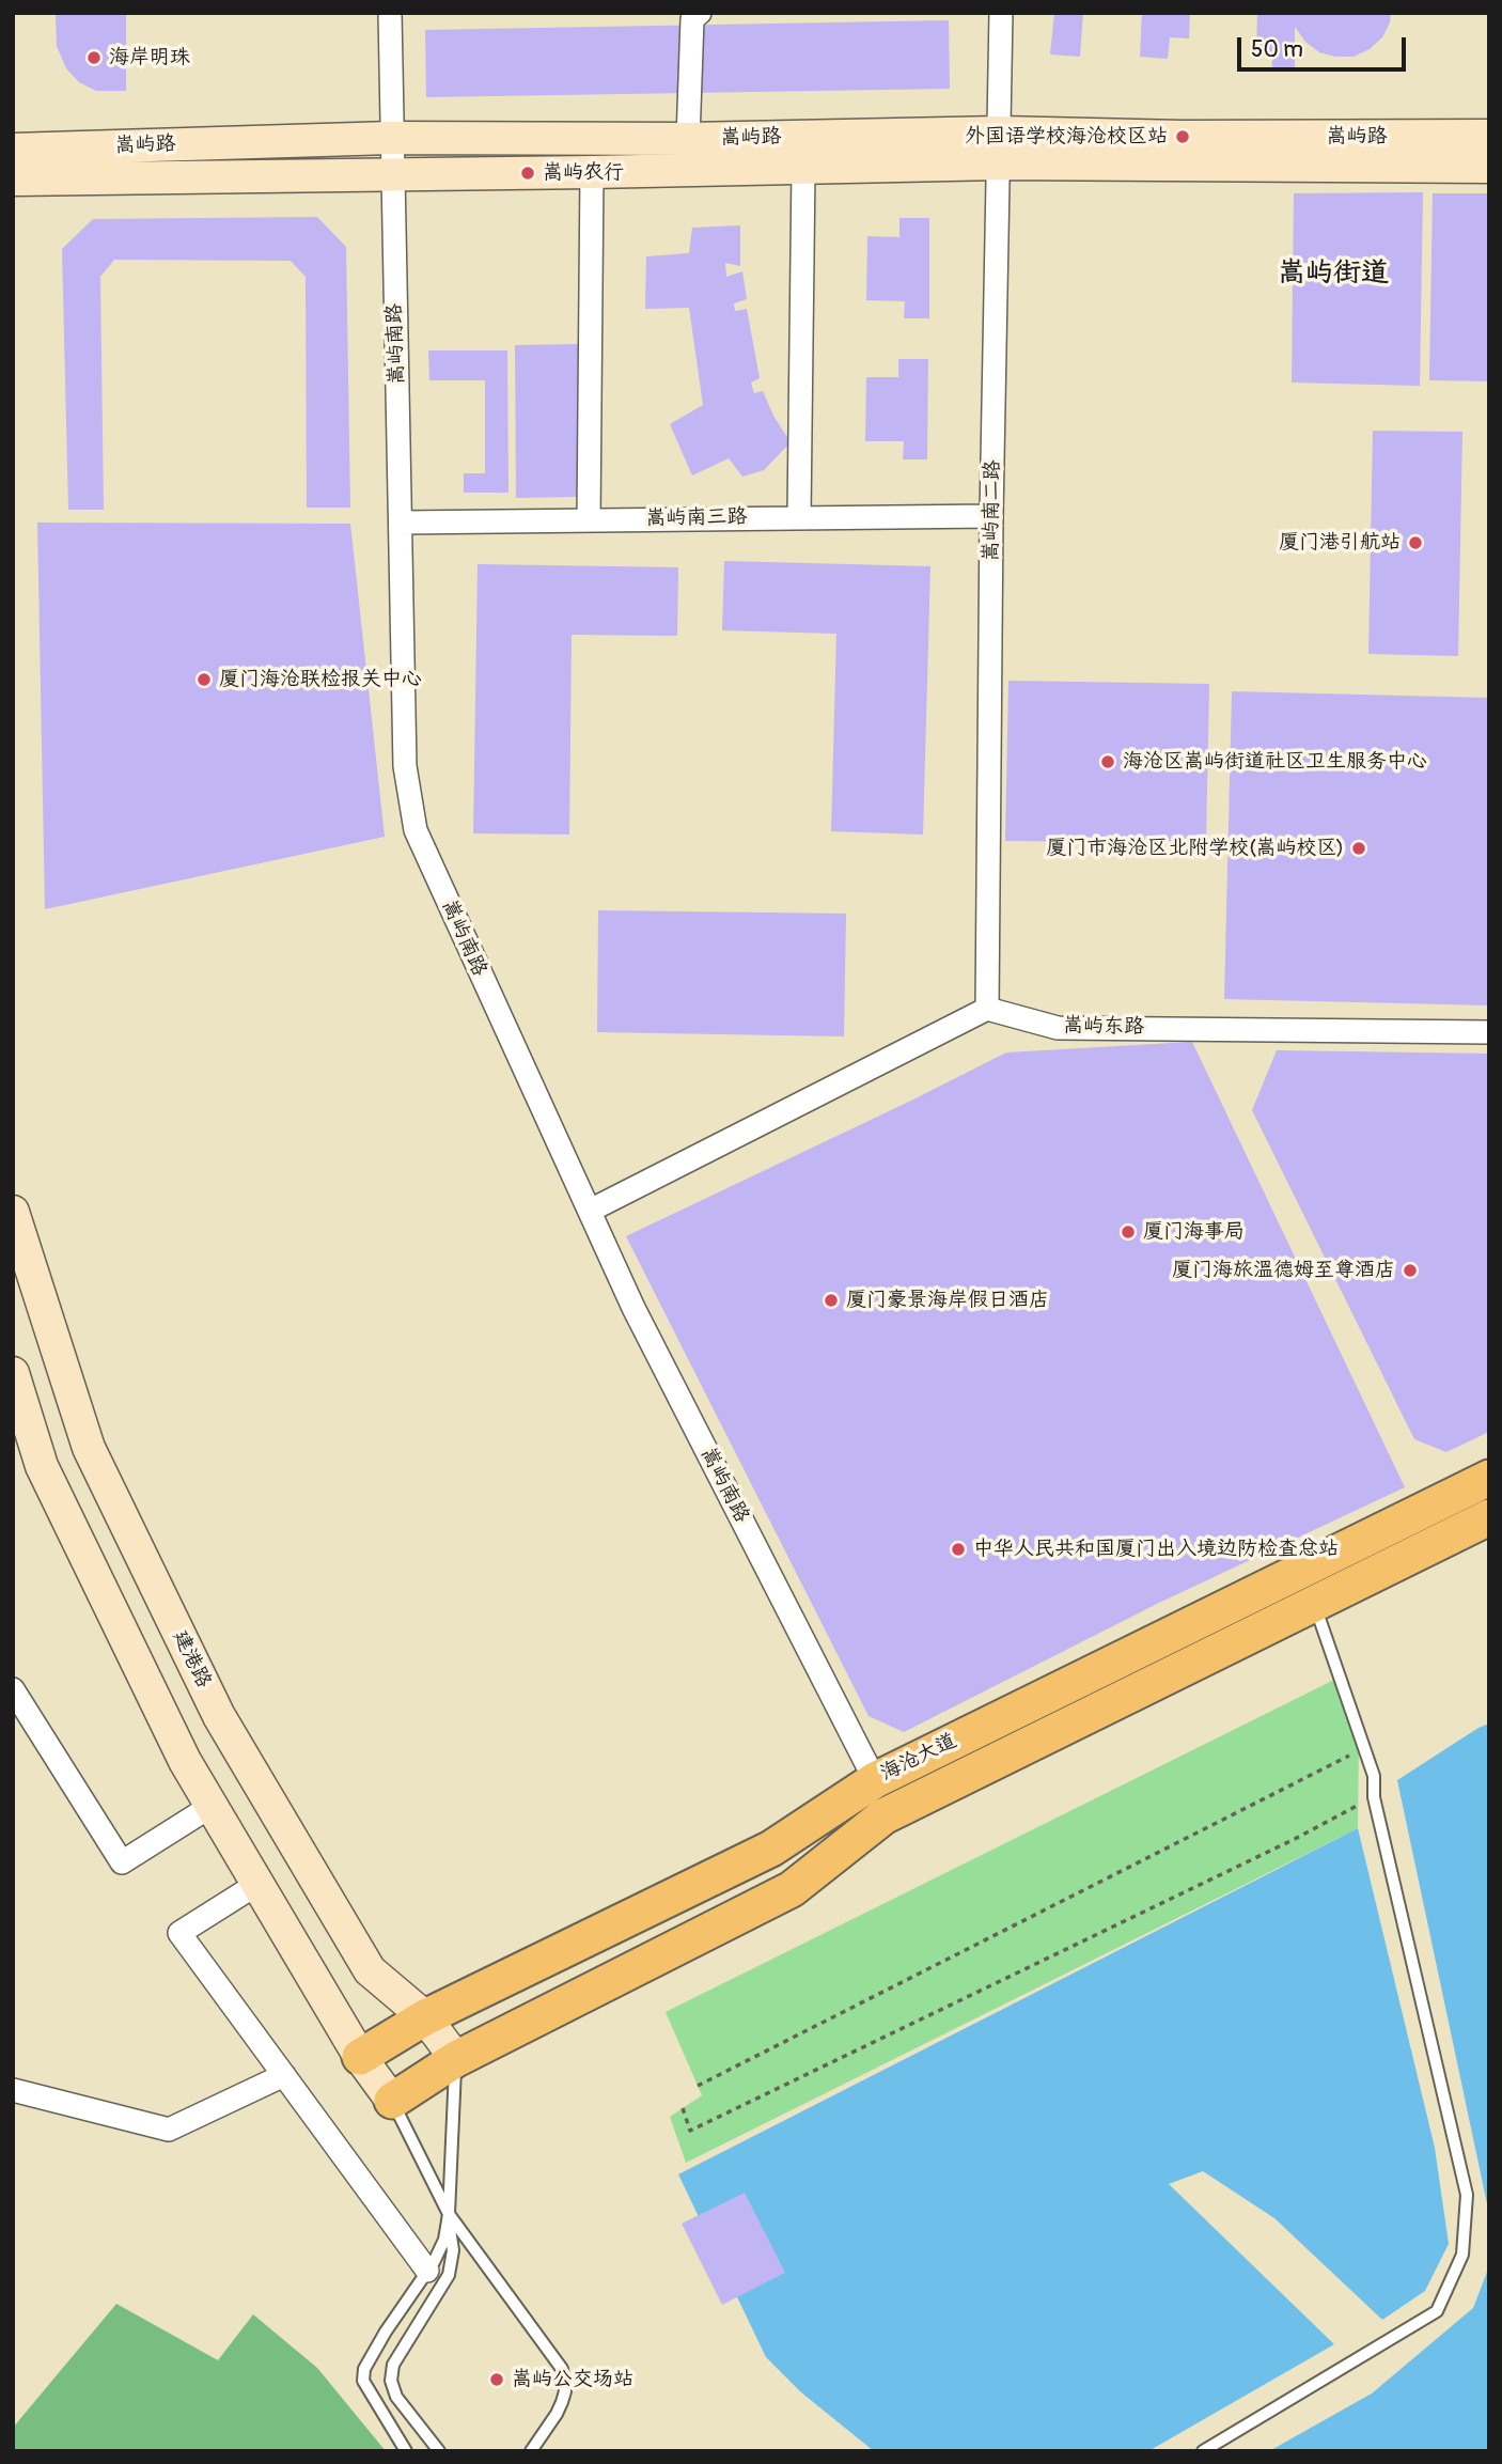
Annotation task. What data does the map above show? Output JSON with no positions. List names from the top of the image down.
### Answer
{
  "streets": {
    "main road": ["海沧大道"],
    "street": [
      "嵩屿路",
      "嵩屿南路",
      "嵩屿南二路",
      "嵩屿南三路",
      "嵩屿东路",
      "建港路"
    ]
  },
  "crossings": [
    ["嵩屿路", "嵩屿南路"],
    ["嵩屿路", "嵩屿南二路"],
    ["嵩屿南路", "嵩屿南三路"],
    ["嵩屿南路", "海沧大道"],
    ["嵩屿南二路", "嵩屿南三路"],
    ["嵩屿南二路", "嵩屿东路"],
    ["建港路", "海沧大道"]
  ],
  "districts": ["嵩屿街道"],
  "places": [
    "海岸明珠",
    "外国语学校海沧校区站",
    "嵩屿农行",
    "厦门港引航站",
    "厦门海沧联检报关中心",
    "海沧区嵩屿街道社区卫生服务中心",
    "厦门市海沧区北附学校(嵩屿校区)",
    "厦门海事局",
    "厦门海旅温德姆至尊酒店",
    "厦门豪景海岸假日酒店",
    "中华人民共和国厦门出入境边防检查总站",
    "嵩屿公交场站"
  ],
  "scale_bar": "50 m"
}
